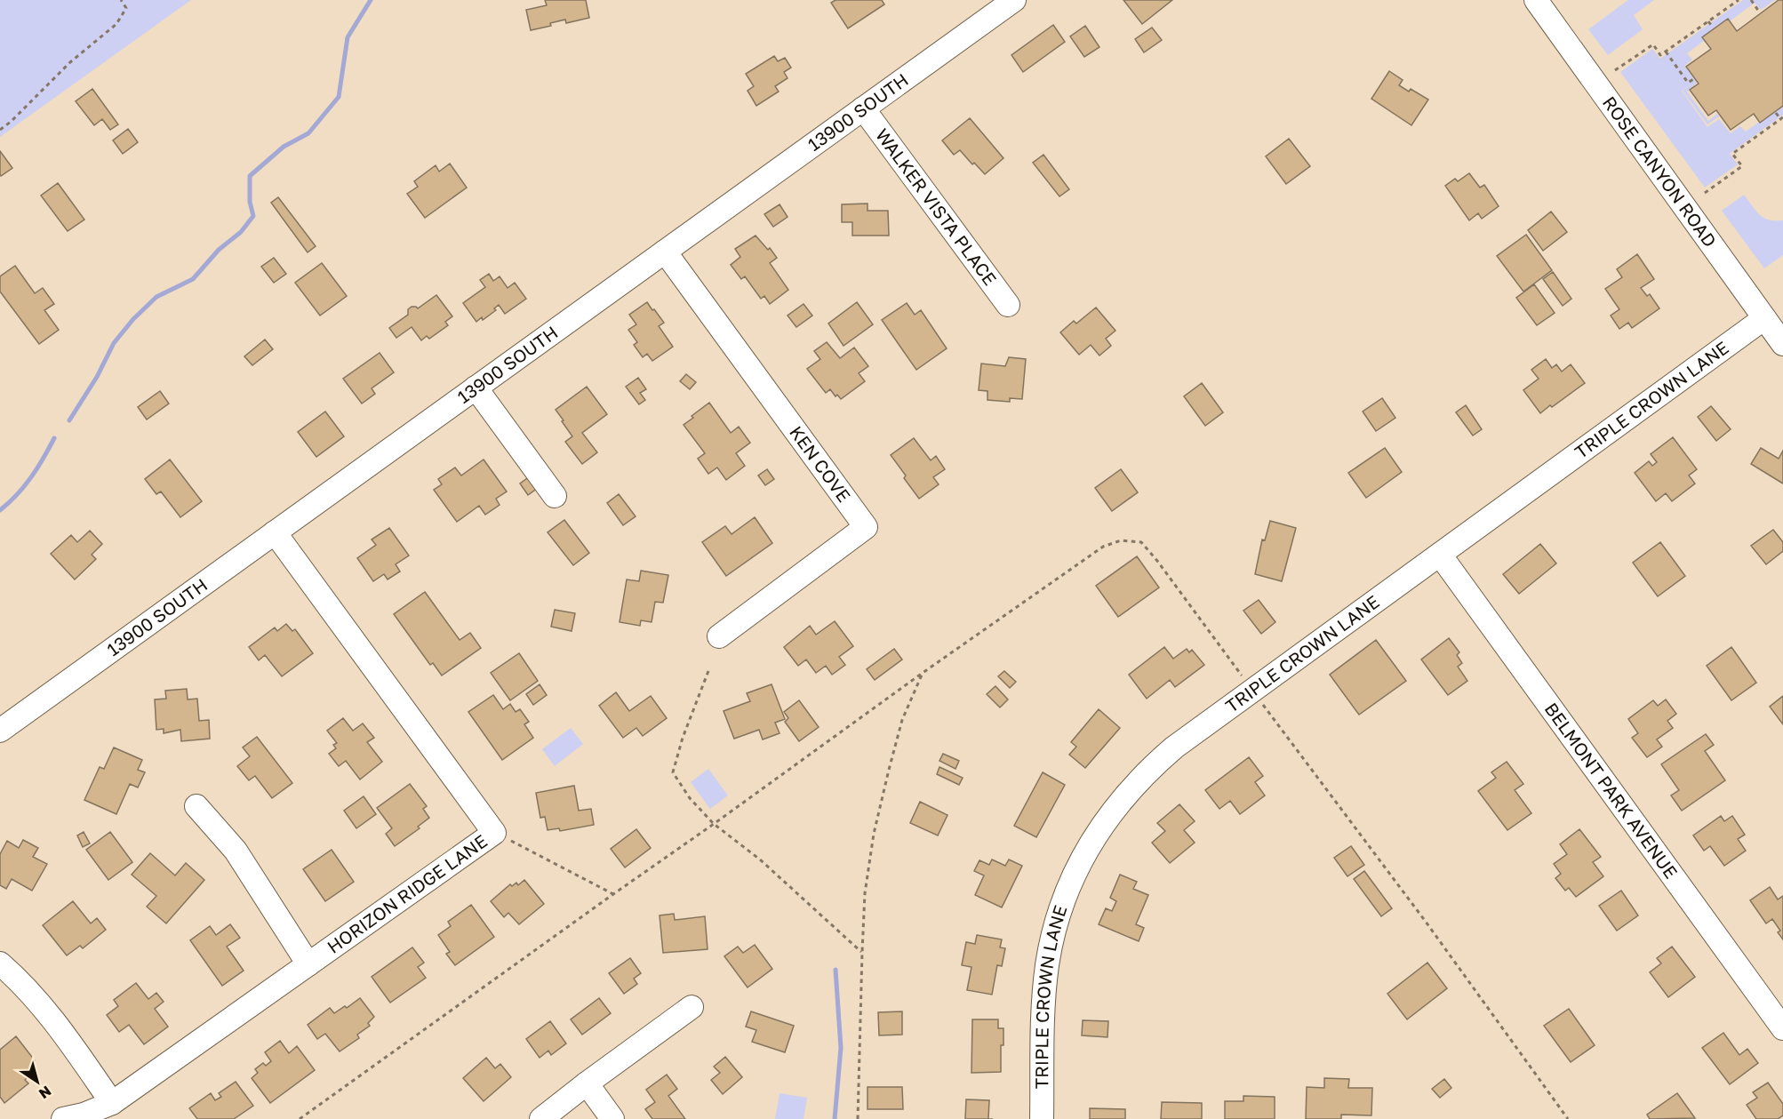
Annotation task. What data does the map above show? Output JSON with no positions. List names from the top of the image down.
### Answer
{
  "streets": {
    "street": [
      "13900 SOUTH",
      "ROSE CANYON ROAD",
      "WALKER VISTA PLACE",
      "TRIPLE CROWN LANE",
      "KEN COVE",
      "BELMONT PARK AVENUE",
      "HORIZON RIDGE LANE"
    ]
  },
  "crossings": [
    ["13900 SOUTH", "WALKER VISTA PLACE"],
    ["13900 SOUTH", "KEN COVE"],
    ["13900 SOUTH", "HORIZON RIDGE LANE"],
    ["ROSE CANYON ROAD", "TRIPLE CROWN LANE"],
    ["TRIPLE CROWN LANE", "BELMONT PARK AVENUE"]
  ],
  "north": "bottom right"
}
